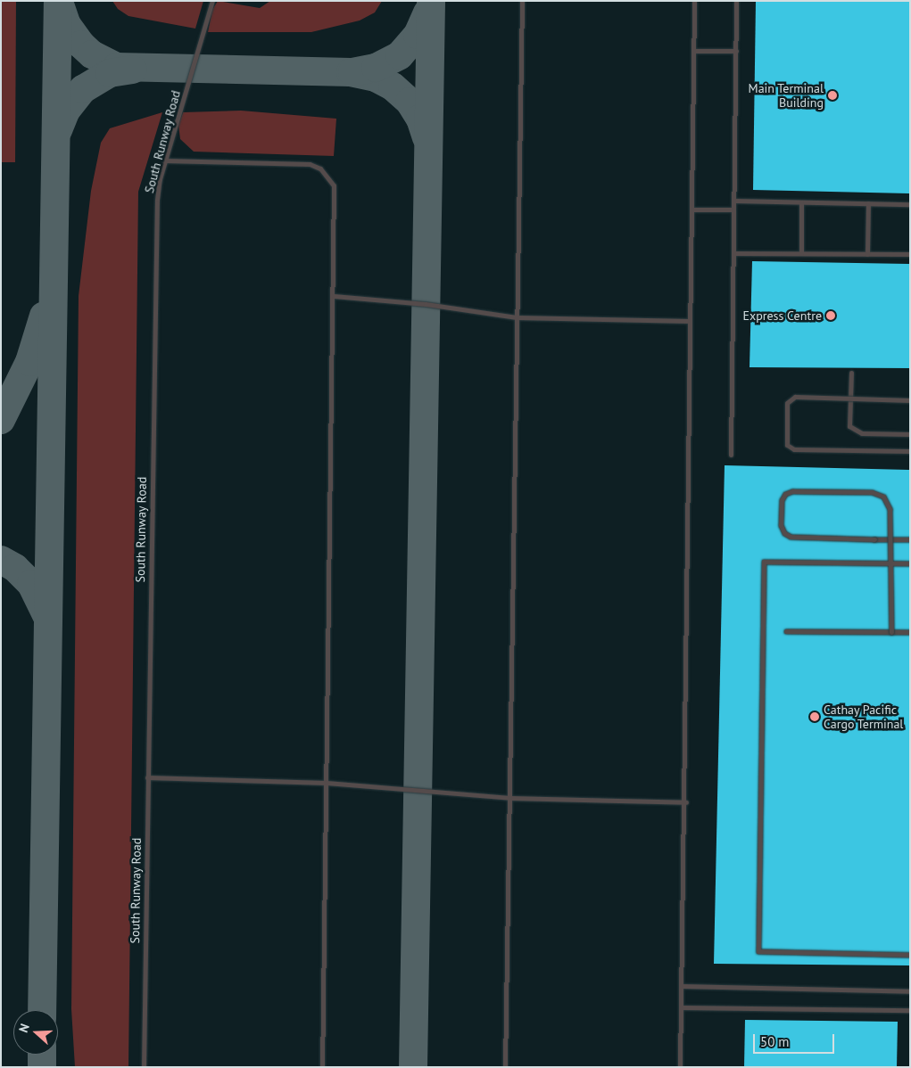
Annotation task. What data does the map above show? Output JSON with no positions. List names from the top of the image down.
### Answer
{
  "streets": {
    "lane": ["South Runway Road"]
  },
  "places": ["Main Terminal Building", "Express Centre", "Cathay Pacific Cargo Terminal"],
  "scale_bar": "50 m",
  "north": "left"
}
